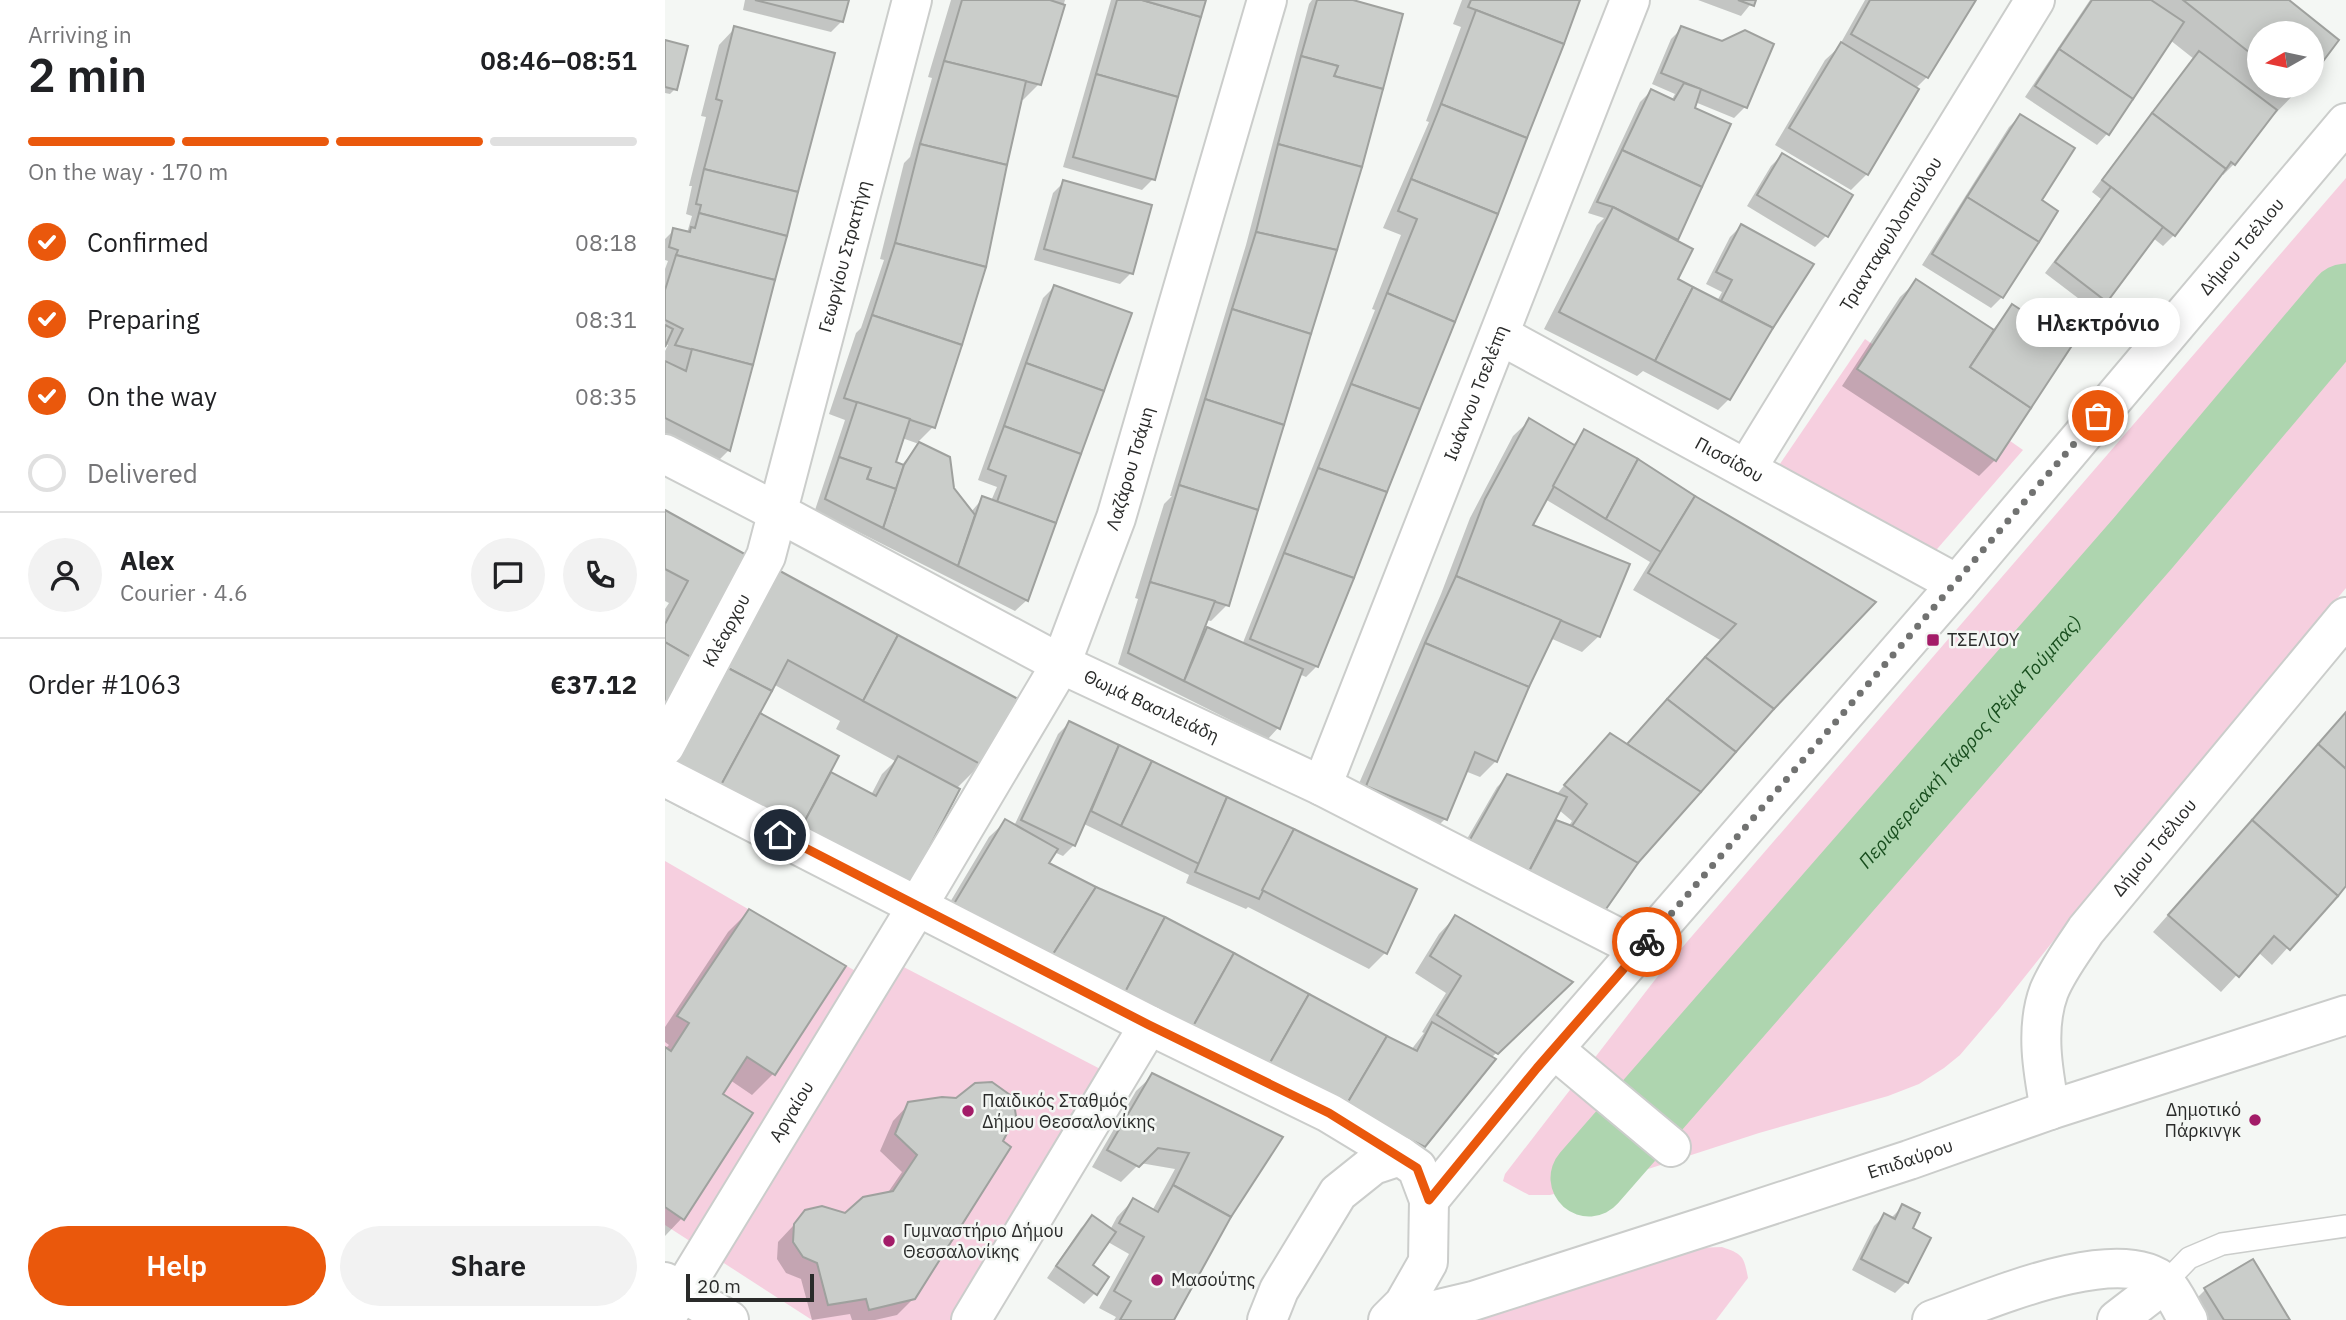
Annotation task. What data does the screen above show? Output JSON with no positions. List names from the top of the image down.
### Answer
{
  "streets": {
    "street": [
      "Τριανταφυλλοπούλου",
      "Δήμου Τσέλιου",
      "Γεωργίου Στρατήγη",
      "Ιωάννου Τσελέπη",
      "Πισσίδου",
      "Λαζάρου Τσάμη",
      "Κλέαρχου",
      "Θωμά Βασιλειάδη",
      "Αργαίου",
      "Επιδαύρου"
    ]
  },
  "crossings": [
    ["Τριανταφυλλοπούλου", "Πισσίδου"],
    ["Δήμου Τσέλιου", "Πισσίδου"],
    ["Δήμου Τσέλιου", "Θωμά Βασιλειάδη"],
    ["Δήμου Τσέλιου", "Επιδαύρου"],
    ["Γεωργίου Στρατήγη", "Κλέαρχου"],
    ["Γεωργίου Στρατήγη", "Θωμά Βασιλειάδη"],
    ["Ιωάννου Τσελέπη", "Πισσίδου"],
    ["Ιωάννου Τσελέπη", "Θωμά Βασιλειάδη"],
    ["Λαζάρου Τσάμη", "Θωμά Βασιλειάδη"],
    ["Λαζάρου Τσάμη", "Αργαίου"],
    ["Κλέαρχου", "Θωμά Βασιλειάδη"]
  ],
  "water": ["Περιφερειακή Τάφρος (Ρέμα Τούμπας)"],
  "places": {
    "other": [
      "Ηλεκτρόνιο",
      "Παιδικός Σταθμός Δήμου Θεσσαλονίκης",
      "Δημοτικό Πάρκινγκ",
      "Γυμναστήριο Δήμου Θεσσαλονίκης",
      "Μασούτης"
    ],
    "transit": ["ΤΣΕΛΙΟΥ"]
  },
  "scale_bar": "20 m",
  "north": "left",
  "page": {
    "heading": ["2 min", "Arriving in", "08:46–08:51"],
    "panel": [
      "Alex",
      "Courier · 4.6",
      "Order #1063",
      "€37.12"
    ],
    "bar": "On the way · 170 m",
    "list": [
      ["Confirmed", "08:18"],
      ["Preparing", "08:31"],
      ["On the way", "08:35"],
      "Delivered"
    ],
    "bubble": "Ηλεκτρόνιο",
    "buttons": ["Help", "Share"],
    "scale": "20 m"
  }
}
